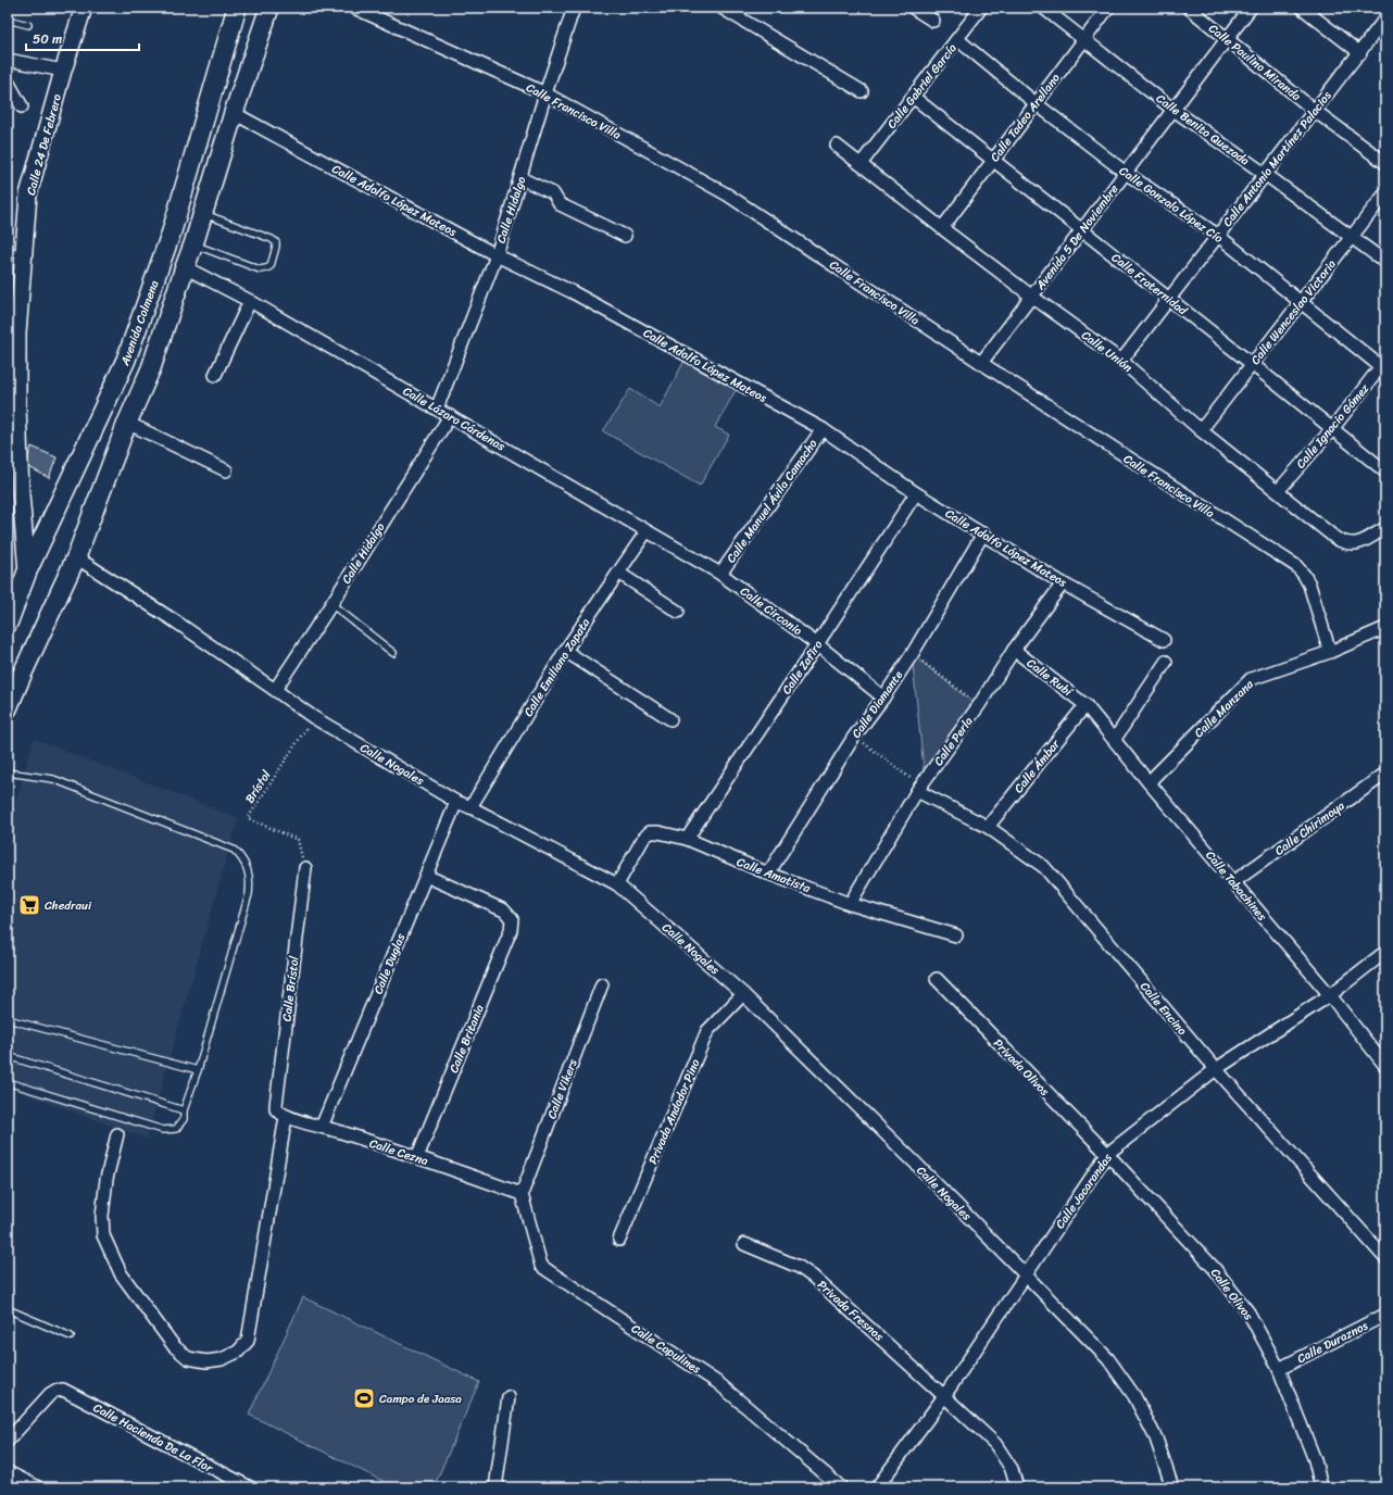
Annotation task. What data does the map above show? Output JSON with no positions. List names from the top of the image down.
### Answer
{
  "streets": {
    "main road": ["Avenida Colmena"],
    "street": [
      "Calle Paulino Miranda",
      "Calle Gabriel García",
      "Calle Francisco Villa",
      "Calle Tadeo Arellano",
      "Calle Benito Quezada",
      "Calle 24 De Febrero",
      "Calle Antonio Martínez Palacios",
      "Calle Adolfo López Mateos",
      "Calle Gonzalo López Cío",
      "Calle Hidalgo",
      "Avenida 5 De Noviembre",
      "Calle Fraternidad",
      "Calle Wenceslao Victoria",
      "Calle Unión",
      "Calle Lázaro Cárdenas",
      "Calle Ignacio Gómez",
      "Calle Manuel Ávila Camacho",
      "Calle Circonio",
      "Calle Emiliano Zapata",
      "Calle Zafiro",
      "Calle Rubí",
      "Calle Diamante",
      "Calle Manzana",
      "Calle Perla",
      "Calle Nogales",
      "Calle Ámbar",
      "Calle Chirimoya",
      "Calle Amatista",
      "Calle Tabachines",
      "Calle Duglas",
      "Calle Brístol",
      "Calle Encino",
      "Calle Britania",
      "Privada Olivos",
      "Calle Vikers",
      "Privada Andador Pino",
      "Calle Cezna",
      "Calle Jacarandas",
      "Calle Olivos",
      "Privada Fresnos",
      "Calle Duraznos",
      "Calle Capulines",
      "Calle Hacienda De La Flor"
    ],
    "path": ["Brístol"]
  },
  "crossings": [
    ["Calle Paulino Miranda", "Calle Antonio Martínez Palacios"],
    ["Calle Paulino Miranda", "Avenida 5 De Noviembre"],
    ["Calle Gabriel García", "Calle Gonzalo López Cío"],
    ["Calle Gabriel García", "Calle Fraternidad"],
    ["Calle Gabriel García", "Calle Unión"],
    ["Calle Francisco Villa", "Calle Hidalgo"],
    ["Calle Francisco Villa", "Avenida 5 De Noviembre"],
    ["Calle Francisco Villa", "Calle Manzana"],
    ["Calle Tadeo Arellano", "Calle Benito Quezada"],
    ["Calle Tadeo Arellano", "Calle Gonzalo López Cío"],
    ["Calle Tadeo Arellano", "Calle Fraternidad"],
    ["Calle Tadeo Arellano", "Calle Unión"],
    ["Calle Benito Quezada", "Calle Antonio Martínez Palacios"],
    ["Calle Benito Quezada", "Avenida 5 De Noviembre"],
    ["Calle Benito Quezada", "Calle Wenceslao Victoria"],
    ["Calle 24 De Febrero", "Avenida Colmena"],
    ["Calle Antonio Martínez Palacios", "Calle Gonzalo López Cío"],
    ["Calle Antonio Martínez Palacios", "Calle Fraternidad"],
    ["Calle Antonio Martínez Palacios", "Calle Unión"],
    ["Calle Adolfo López Mateos", "Calle Hidalgo"],
    ["Calle Adolfo López Mateos", "Calle Manuel Ávila Camacho"],
    ["Calle Adolfo López Mateos", "Calle Zafiro"],
    ["Calle Adolfo López Mateos", "Calle Diamante"],
    ["Calle Adolfo López Mateos", "Calle Perla"],
    ["Calle Gonzalo López Cío", "Avenida 5 De Noviembre"],
    ["Calle Gonzalo López Cío", "Calle Wenceslao Victoria"],
    ["Calle Gonzalo López Cío", "Calle Ignacio Gómez"],
    ["Calle Hidalgo", "Calle Lázaro Cárdenas"],
    ["Calle Hidalgo", "Calle Nogales"],
    ["Avenida 5 De Noviembre", "Calle Fraternidad"],
    ["Avenida 5 De Noviembre", "Calle Unión"],
    ["Calle Fraternidad", "Calle Wenceslao Victoria"],
    ["Calle Fraternidad", "Calle Ignacio Gómez"],
    ["Calle Wenceslao Victoria", "Calle Unión"],
    ["Calle Unión", "Calle Ignacio Gómez"],
    ["Calle Lázaro Cárdenas", "Calle Manuel Ávila Camacho"],
    ["Calle Lázaro Cárdenas", "Calle Circonio"],
    ["Calle Lázaro Cárdenas", "Calle Emiliano Zapata"],
    ["Calle Manuel Ávila Camacho", "Calle Circonio"],
    ["Calle Circonio", "Calle Zafiro"],
    ["Calle Circonio", "Calle Diamante"],
    ["Calle Emiliano Zapata", "Calle Nogales"],
    ["Calle Zafiro", "Calle Amatista"],
    ["Calle Rubí", "Calle Perla"],
    ["Calle Rubí", "Calle Ámbar"],
    ["Calle Rubí", "Calle Tabachines"],
    ["Calle Diamante", "Calle Amatista"],
    ["Calle Manzana", "Calle Tabachines"],
    ["Calle Perla", "Calle Amatista"],
    ["Calle Perla", "Calle Encino"],
    ["Calle Nogales", "Brístol"],
    ["Calle Nogales", "Calle Amatista"],
    ["Calle Nogales", "Calle Duglas"],
    ["Calle Nogales", "Privada Andador Pino"],
    ["Calle Nogales", "Calle Jacarandas"],
    ["Calle Ámbar", "Calle Tabachines"],
    ["Calle Ámbar", "Calle Encino"],
    ["Brístol", "Calle Brístol"],
    ["Calle Chirimoya", "Calle Tabachines"],
    ["Calle Tabachines", "Calle Jacarandas"],
    ["Calle Duglas", "Calle Britania"],
    ["Calle Duglas", "Calle Cezna"],
    ["Calle Brístol", "Calle Cezna"],
    ["Calle Encino", "Calle Jacarandas"],
    ["Calle Britania", "Calle Cezna"],
    ["Privada Olivos", "Calle Jacarandas"],
    ["Privada Olivos", "Calle Olivos"],
    ["Calle Vikers", "Calle Cezna"],
    ["Calle Vikers", "Calle Capulines"],
    ["Calle Cezna", "Calle Capulines"],
    ["Calle Jacarandas", "Calle Olivos"],
    ["Calle Jacarandas", "Privada Fresnos"],
    ["Calle Olivos", "Calle Duraznos"]
  ],
  "places": {
    "supermarket": ["Chedraui"],
    "sports": ["Campo de Jaasa"]
  },
  "scale_bar": "50 m"
}
